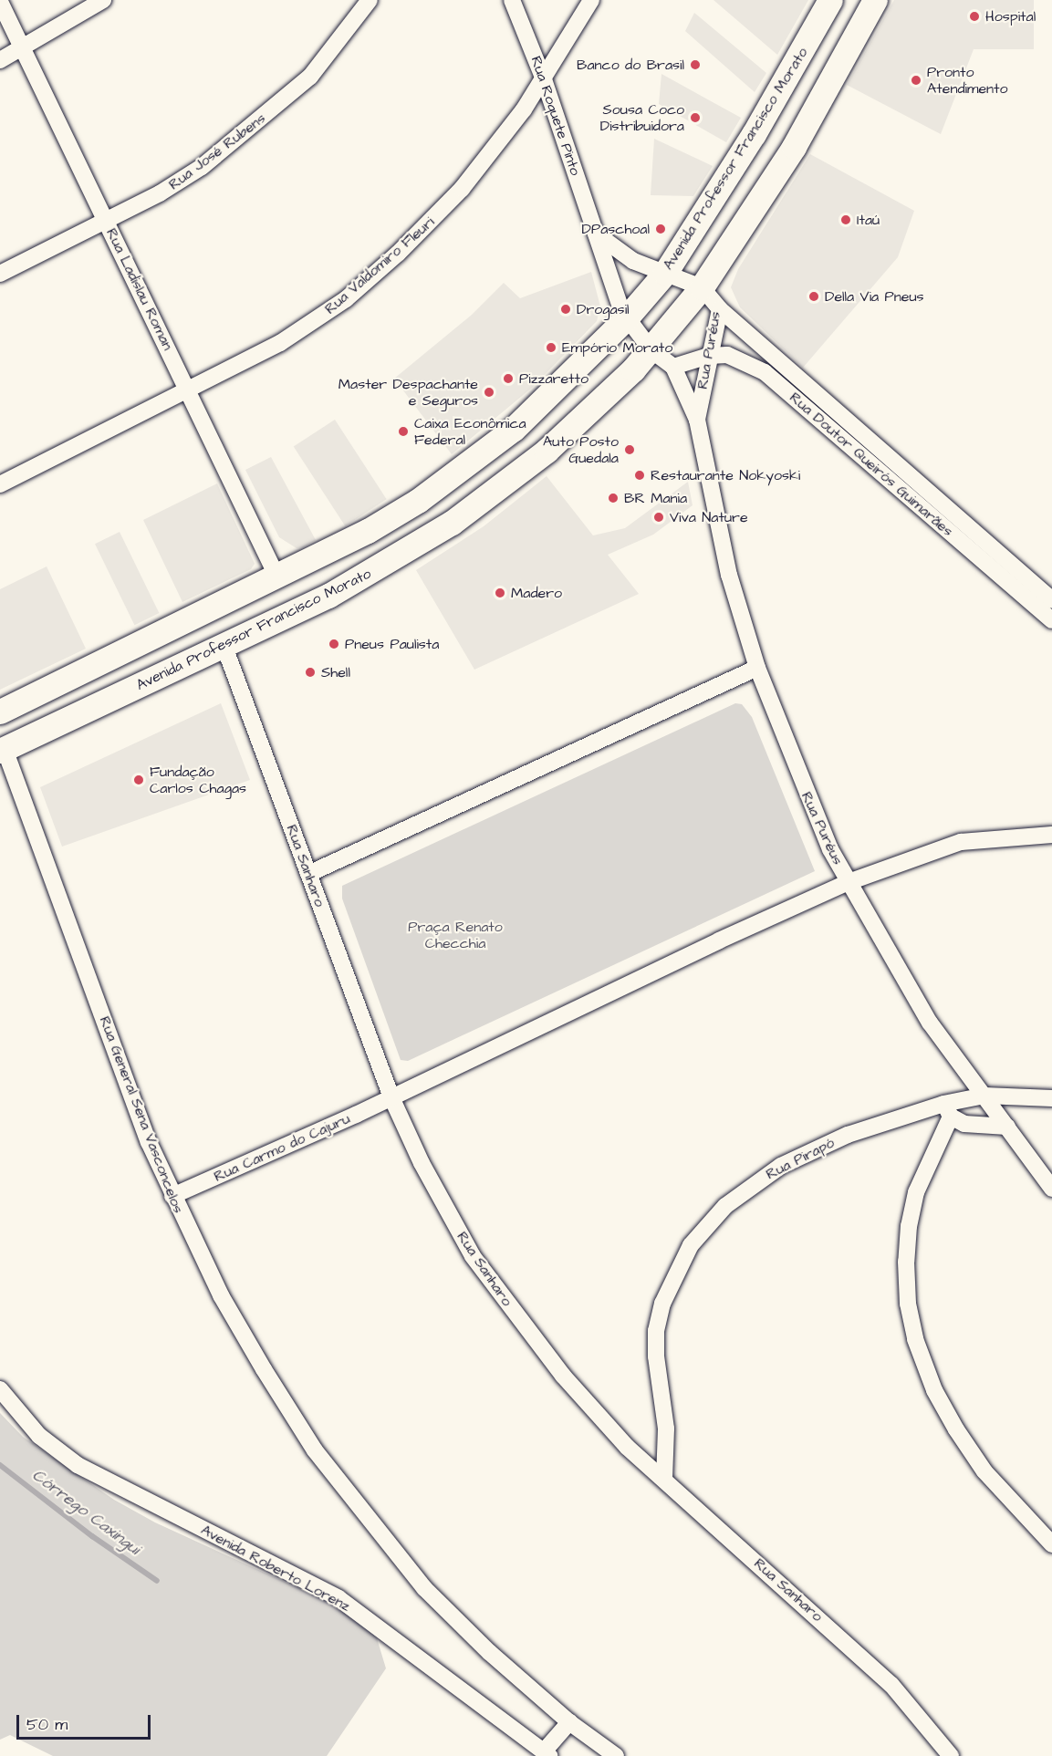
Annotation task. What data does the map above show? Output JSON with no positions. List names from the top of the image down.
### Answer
{
  "streets": {
    "highway": ["Avenida Professor Francisco Morato"],
    "street": [
      "Rua Roquete Pinto",
      "Rua José Rubens",
      "Rua Valdomiro Fleuri",
      "Rua Ladislau Roman",
      "Rua Puréus",
      "Rua Doutor Queirós Guimarães",
      "Rua Sanharo",
      "Rua General Sena Vasconcelos",
      "Rua Carmo do Cajuru",
      "Rua Pirapó",
      "Avenida Roberto Lorenz"
    ]
  },
  "crossings": [
    ["Rua Roquete Pinto", "Avenida Professor Francisco Morato"],
    ["Rua Roquete Pinto", "Rua Valdomiro Fleuri"],
    ["Rua Roquete Pinto", "Rua Puréus"],
    ["Rua José Rubens", "Rua Ladislau Roman"],
    ["Avenida Professor Francisco Morato", "Rua Ladislau Roman"],
    ["Avenida Professor Francisco Morato", "Rua Puréus"],
    ["Avenida Professor Francisco Morato", "Rua Sanharo"],
    ["Avenida Professor Francisco Morato", "Rua General Sena Vasconcelos"],
    ["Rua Valdomiro Fleuri", "Rua Ladislau Roman"],
    ["Rua Puréus", "Rua Doutor Queirós Guimarães"],
    ["Rua Puréus", "Rua Pirapó"],
    ["Rua Sanharo", "Rua Carmo do Cajuru"],
    ["Rua Sanharo", "Rua Pirapó"],
    ["Rua General Sena Vasconcelos", "Rua Carmo do Cajuru"]
  ],
  "water": ["Córrego Caxingui"],
  "parks": ["Praça Renato Checchia"],
  "places": [
    "Hospital",
    "Banco do Brasil",
    "Pronto Atendimento",
    "Sousa Coco Distribuidora",
    "Itaú",
    "DPaschoal",
    "Della Via Pneus",
    "Drogasil",
    "Empório Morato",
    "Pizzaretto",
    "Master Despachante e Seguros",
    "Caixa Econômica Federal",
    "Auto Posto Guedala",
    "Restaurante Nokyoski",
    "BR Mania",
    "Viva Nature",
    "Madero",
    "Pneus Paulista",
    "Shell",
    "Fundação Carlos Chagas"
  ],
  "scale_bar": "50 m"
}
